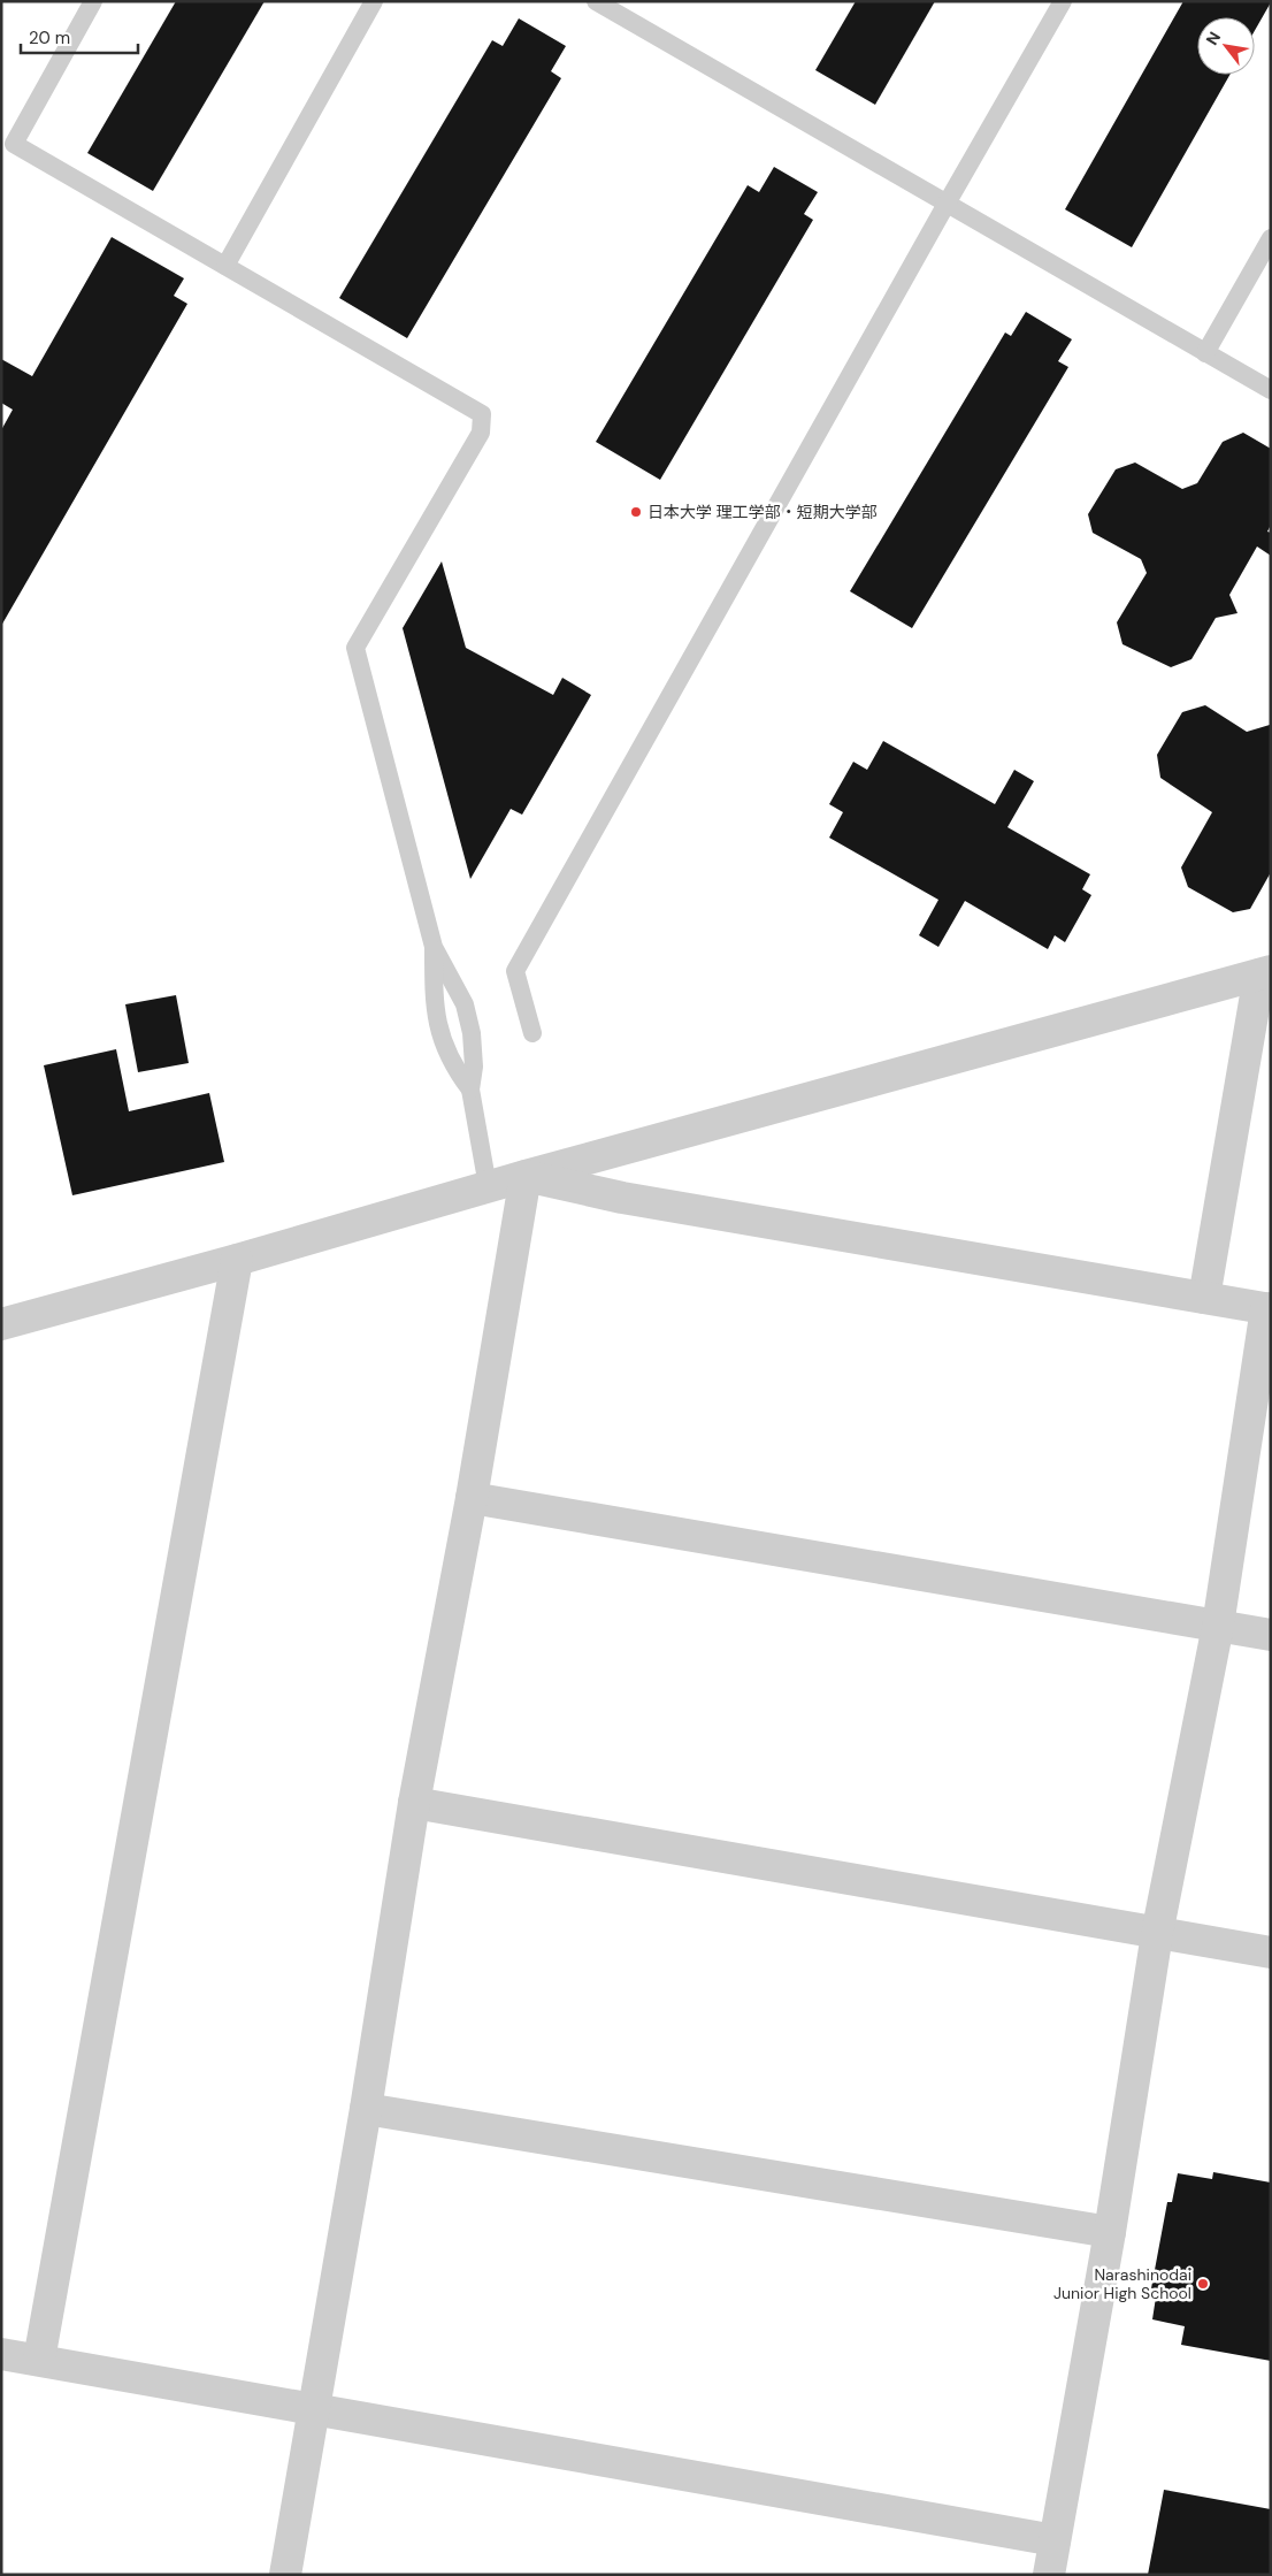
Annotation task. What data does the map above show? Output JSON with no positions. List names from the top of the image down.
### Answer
{
  "places": ["日本大学 理工学部・短期大学部", "Narashinodai Junior High School"],
  "scale_bar": "20 m",
  "north": "top left"
}
